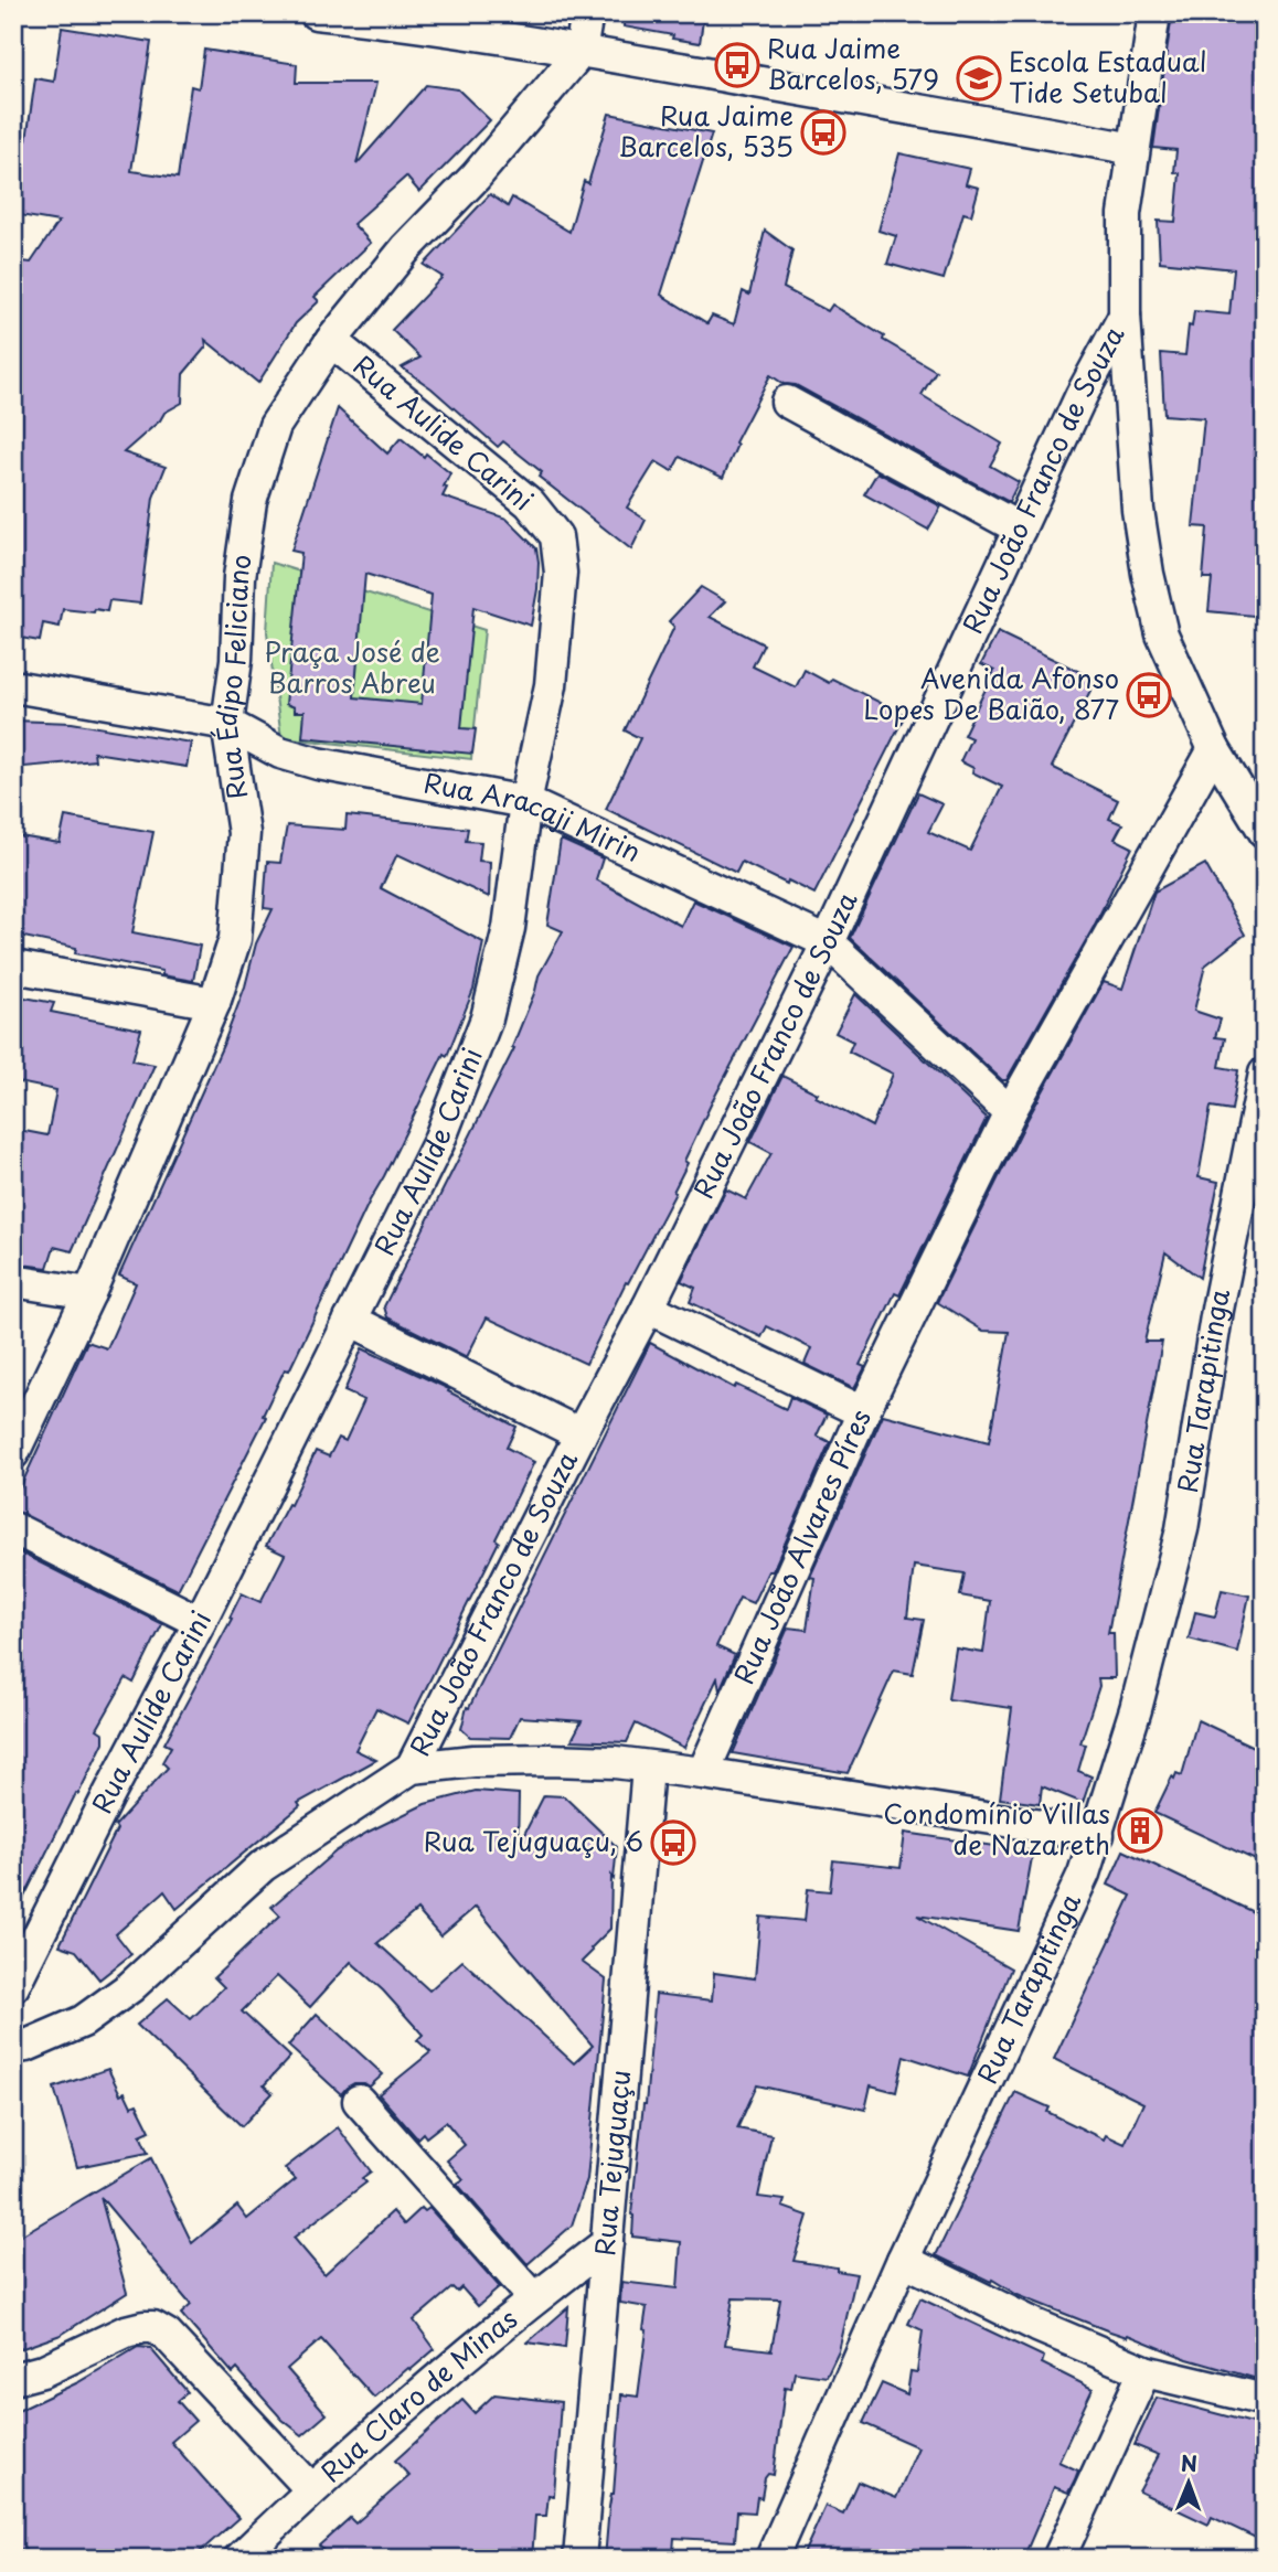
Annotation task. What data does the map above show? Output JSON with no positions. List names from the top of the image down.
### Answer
{
  "streets": {
    "street": [
      "Rua Aulide Carini",
      "Rua João Franco de Souza",
      "Rua Édipo Feliciano",
      "Rua Aracaji Mirin",
      "Rua Tarapitinga",
      "Rua João Álvares Píres",
      "Rua Tejuguaçu",
      "Rua Claro de Minas"
    ]
  },
  "crossings": [
    ["Rua Aulide Carini", "Rua Édipo Feliciano"],
    ["Rua Aulide Carini", "Rua Aracaji Mirin"],
    ["Rua João Franco de Souza", "Rua Aracaji Mirin"],
    ["Rua João Franco de Souza", "Rua João Álvares Píres"],
    ["Rua Édipo Feliciano", "Rua Aracaji Mirin"],
    ["Rua Tejuguaçu", "Rua Claro de Minas"]
  ],
  "parks": ["Praça José de Barros Abreu"],
  "places": {
    "bus stop": [
      "Rua Jaime Barcelos, 579",
      "Rua Jaime Barcelos, 535",
      "Avenida Afonso Lopes De Baião, 877",
      "Rua Tejuguaçu, 6"
    ],
    "school or university": ["Escola Estadual Tide Setubal"],
    "building": ["Condomínio Villas de Nazareth"]
  },
  "north": "top"
}
